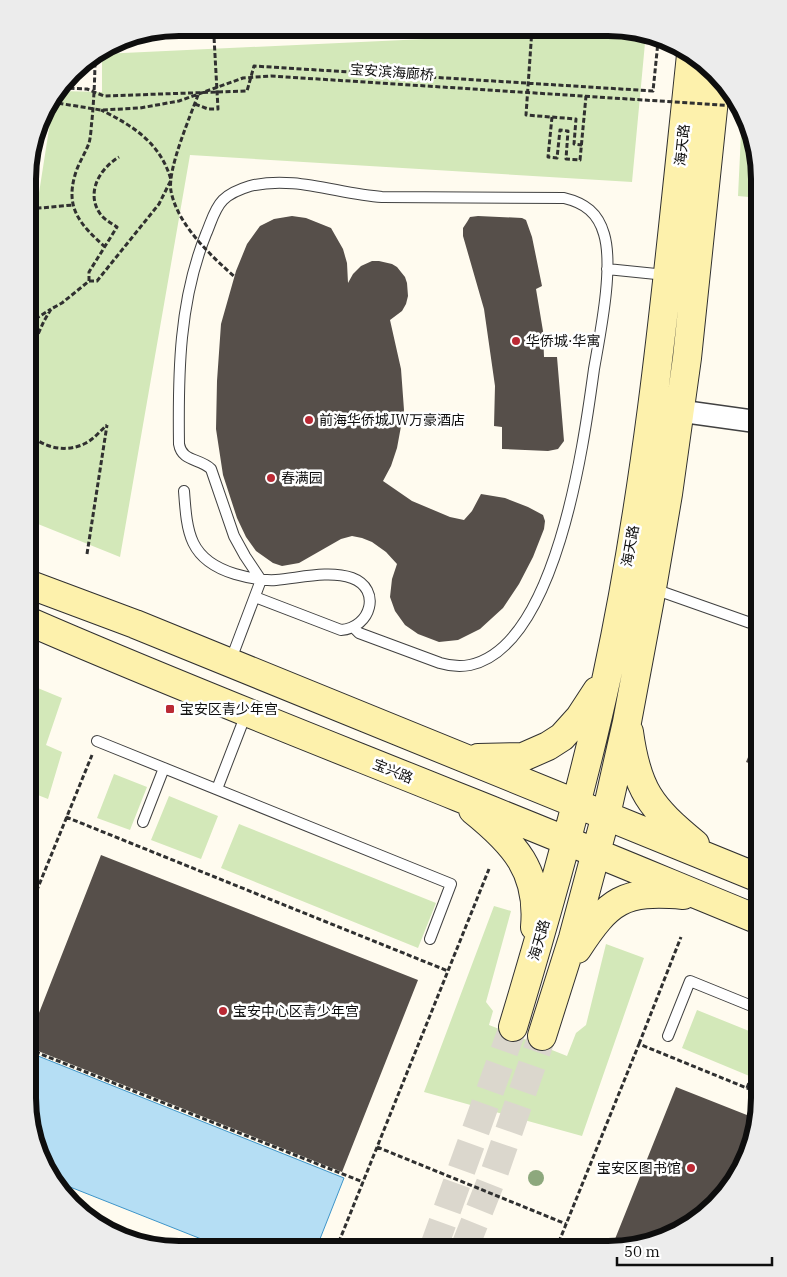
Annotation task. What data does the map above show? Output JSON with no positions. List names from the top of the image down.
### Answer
{
  "streets": {
    "main road": ["海天路", "宝兴路"],
    "path": ["宝安滨海廊桥"]
  },
  "crossings": [
    ["海天路", "宝兴路"]
  ],
  "places": {
    "other": [
      "华侨城·华寓",
      "前海华侨城JW万豪酒店",
      "春满园",
      "宝安中心区青少年宫",
      "宝安区图书馆"
    ],
    "transit": ["宝安区青少年宫"]
  },
  "scale_bar": "50 m"
}
